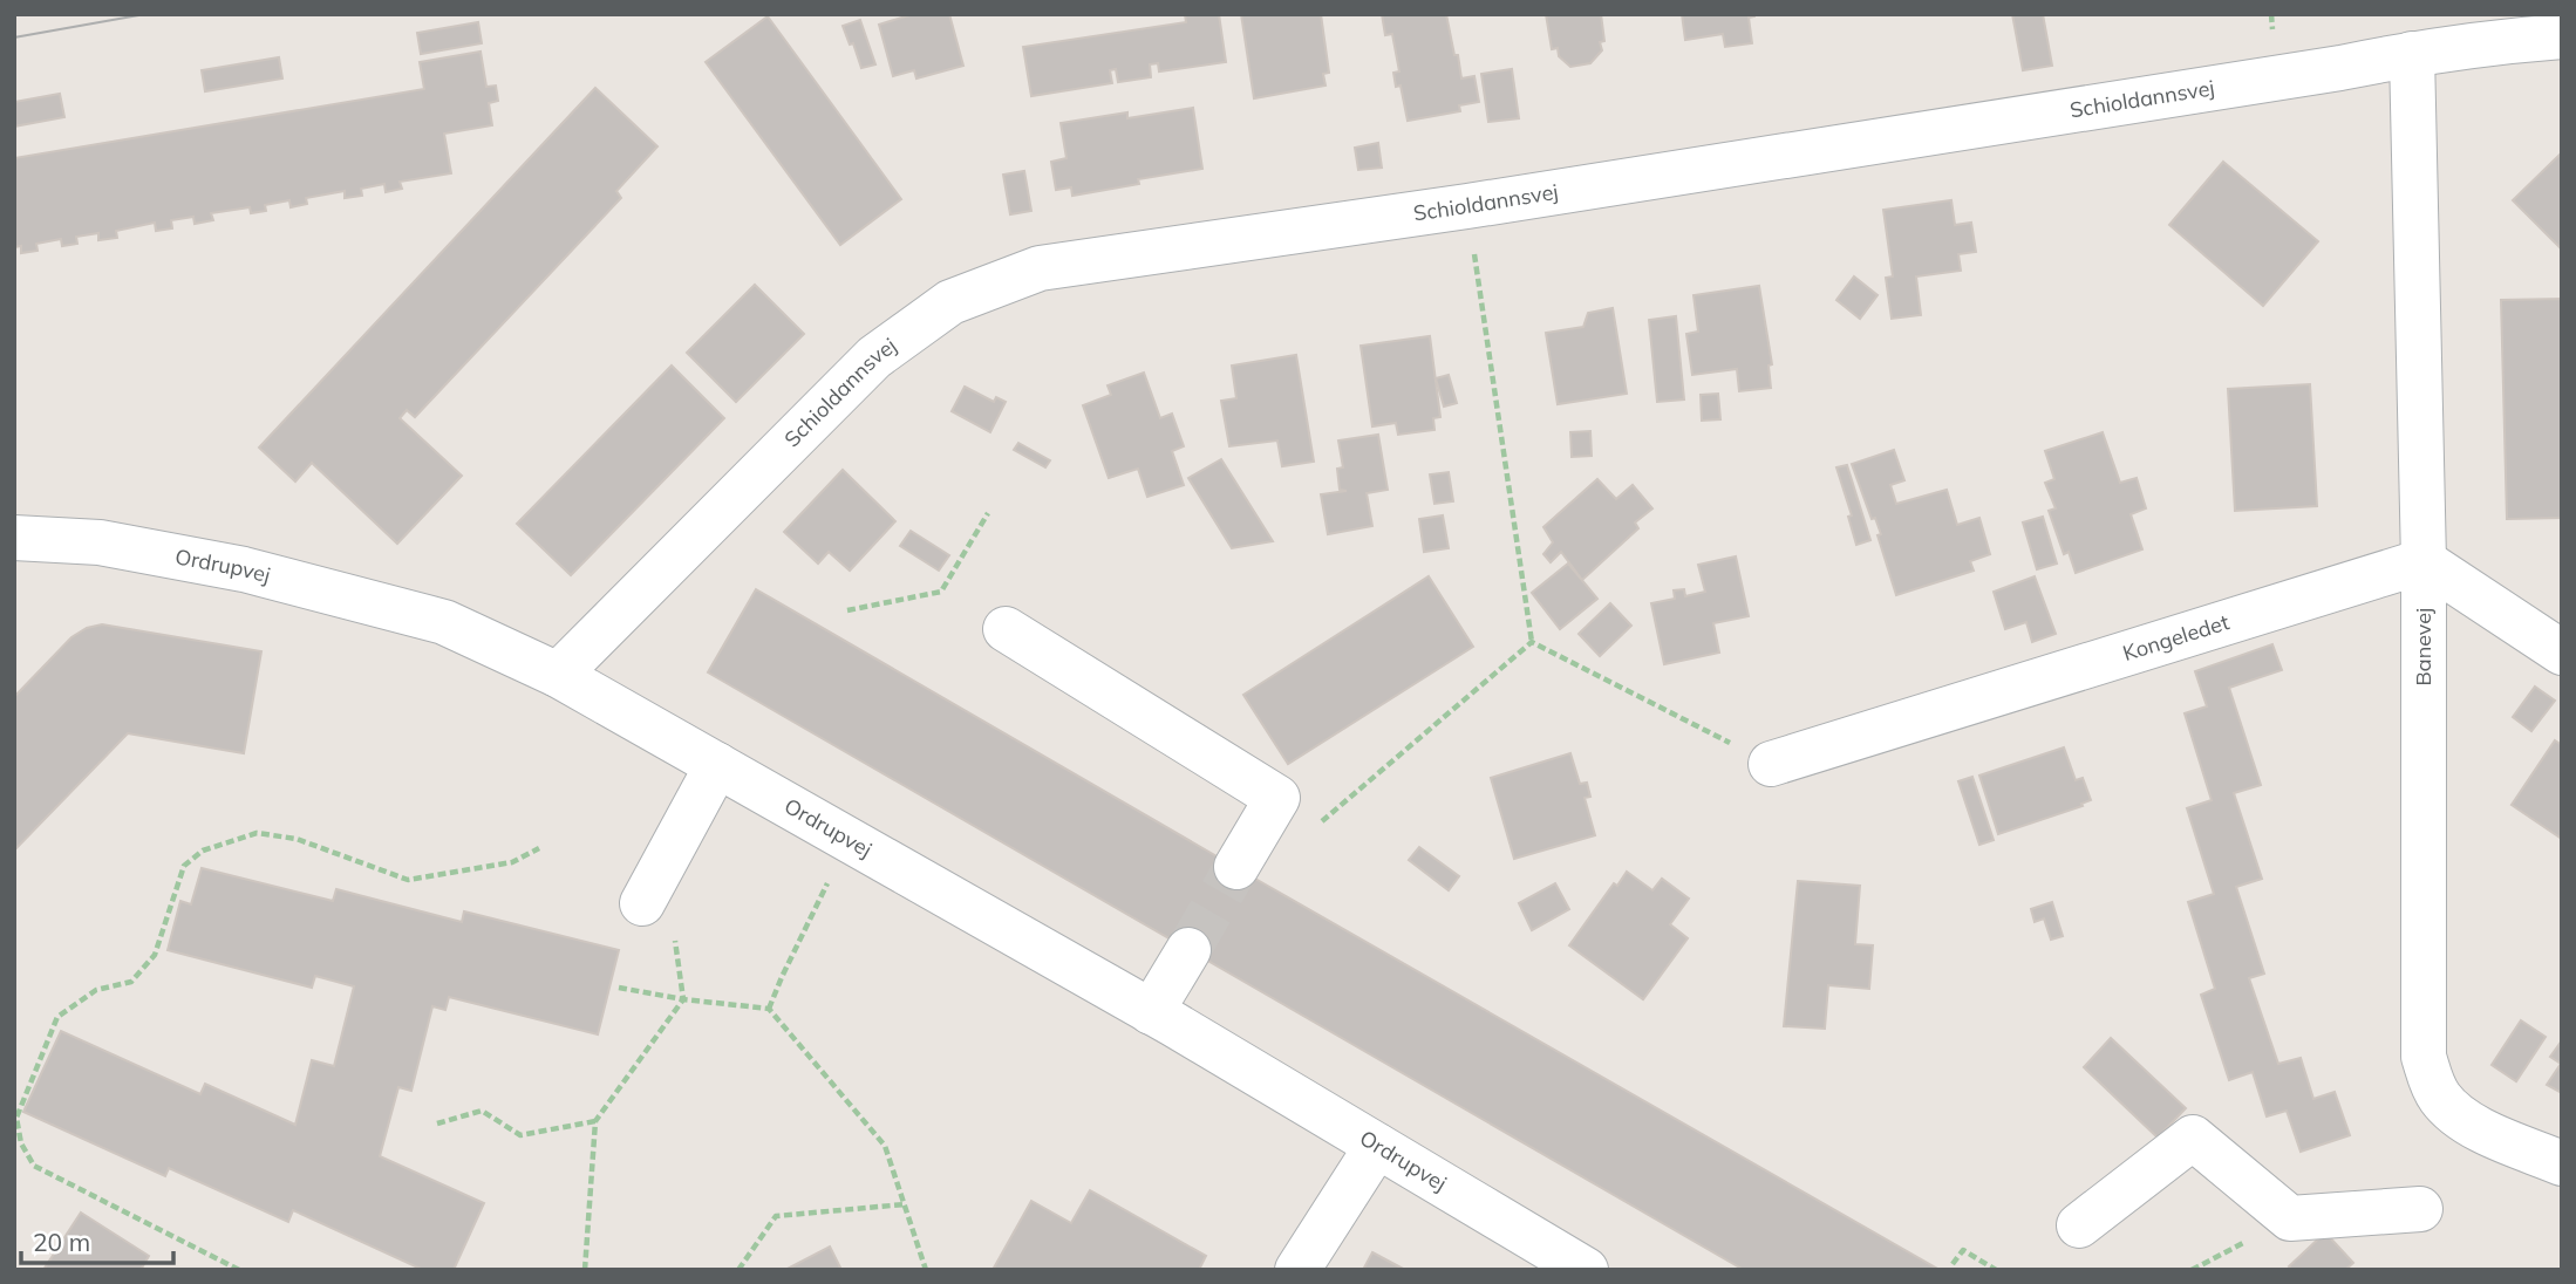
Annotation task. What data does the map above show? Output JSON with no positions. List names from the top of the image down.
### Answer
{
  "streets": {
    "street": [
      "Schioldannsvej",
      "Ordrupvej",
      "Kongeledet",
      "Banevej"
    ]
  },
  "crossings": [
    ["Schioldannsvej", "Ordrupvej"],
    ["Schioldannsvej", "Banevej"],
    ["Kongeledet", "Banevej"]
  ],
  "scale_bar": "20 m"
}
